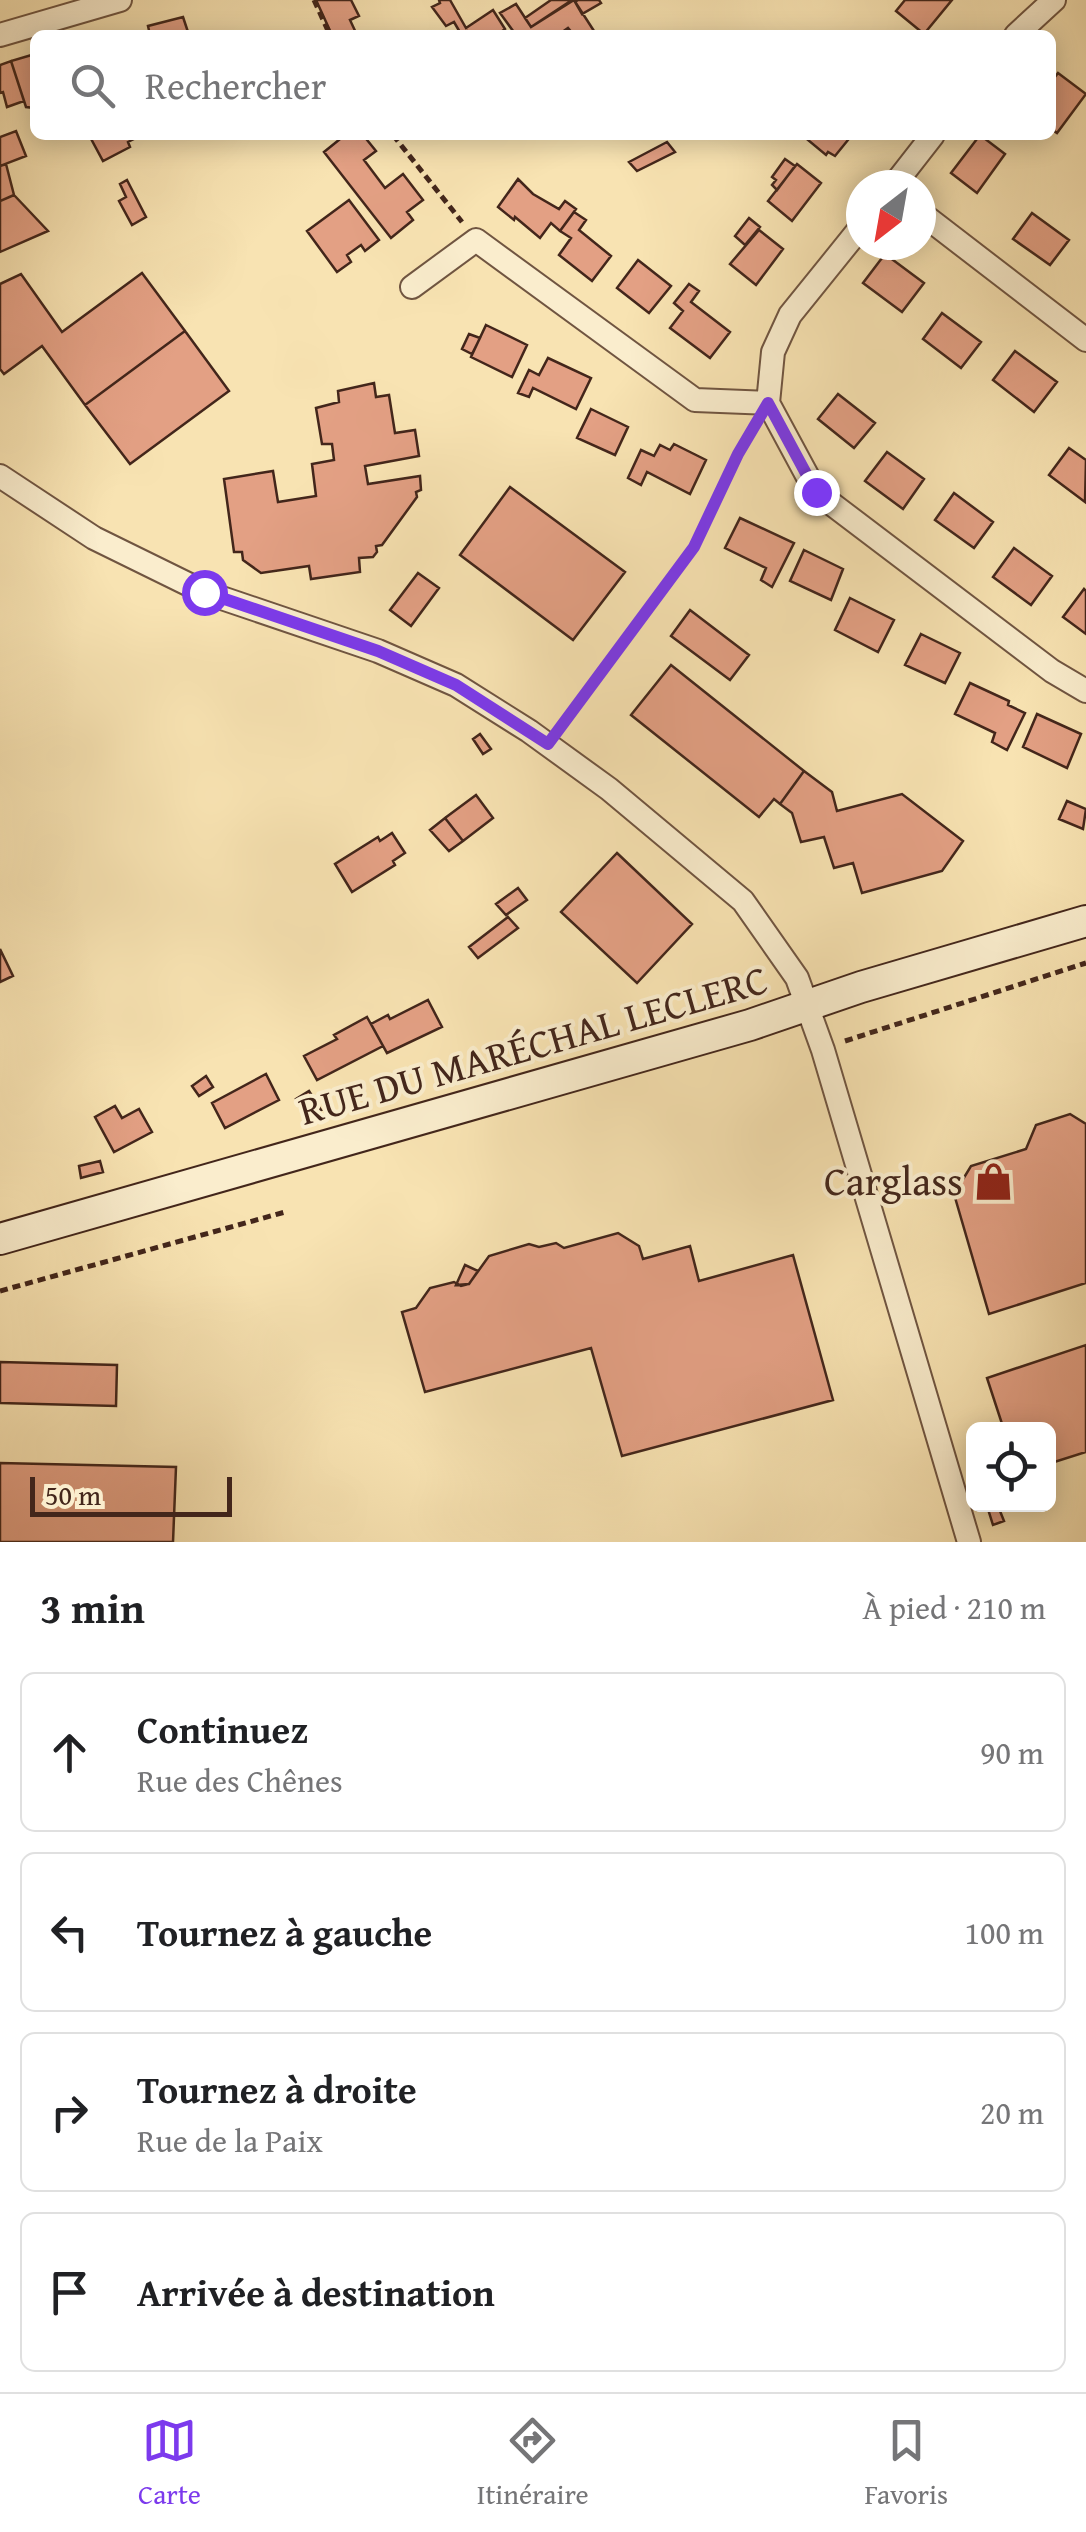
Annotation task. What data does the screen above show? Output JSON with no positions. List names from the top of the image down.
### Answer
{
  "streets": {
    "main road": ["RUE DU MARÉCHAL LECLERC"]
  },
  "places": {
    "shop": ["Carglass"]
  },
  "scale_bar": "50 m",
  "north": "bottom left",
  "page": {
    "search": "Rechercher",
    "scale": "50 m",
    "heading": ["3 min", "À pied · 210 m"],
    "list": [
      ["Continuez", "Rue des Chênes", "90 m"],
      ["Tournez à gauche", "100 m"],
      ["Tournez à droite", "Rue de la Paix", "20 m"],
      "Arrivée à destination"
    ],
    "nav": ["Carte", "Itinéraire", "Favoris"]
  }
}
